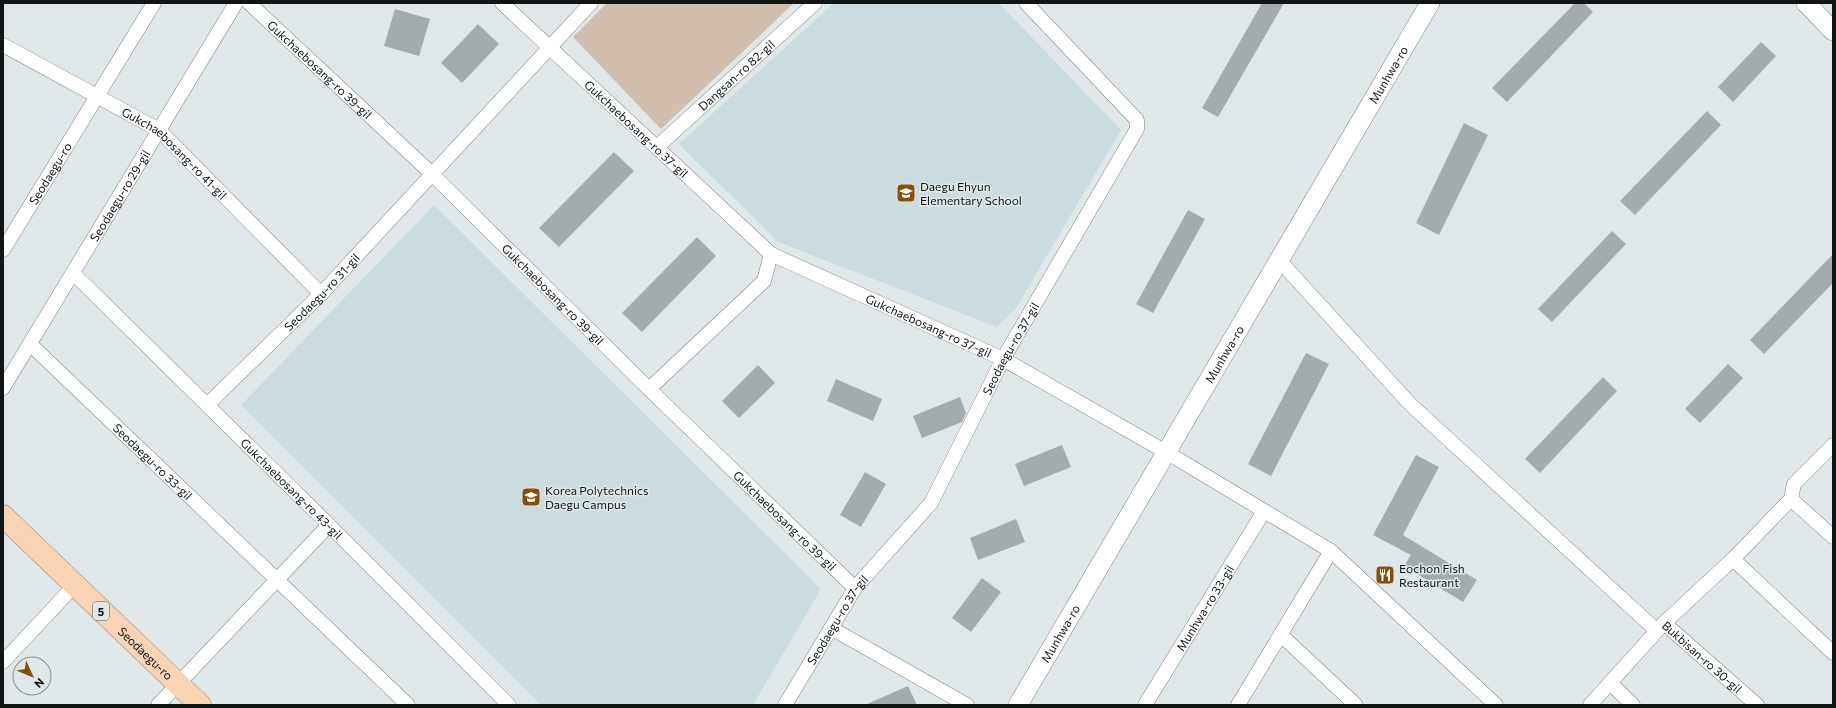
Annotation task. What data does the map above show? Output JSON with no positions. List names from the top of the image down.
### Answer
{
  "streets": {
    "main road": ["Munhwa-ro", "Seodaegu-ro", "5"],
    "street": [
      "Gukchaebosang-ro 39-gil",
      "Dangsan-ro 82-gil",
      "Gukchaebosang-ro 37-gil",
      "Gukchaebosang-ro 41-gil",
      "Seodaegu-ro 29-gil",
      "Seodaegu-ro 31-gil",
      "Seodaegu-ro 37-gil",
      "Seodaegu-ro 33-gil",
      "Gukchaebosang-ro 43-gil",
      "Munhwa-ro 33-gil",
      "Bukbisan-ro 30-gil"
    ]
  },
  "crossings": [
    ["Gukchaebosang-ro 39-gil", "Seodaegu-ro 31-gil"],
    ["Gukchaebosang-ro 39-gil", "Seodaegu-ro 37-gil"],
    ["Dangsan-ro 82-gil", "Gukchaebosang-ro 37-gil"],
    ["Munhwa-ro", "Gukchaebosang-ro 37-gil"],
    ["Gukchaebosang-ro 37-gil", "Seodaegu-ro 31-gil"],
    ["Gukchaebosang-ro 37-gil", "Seodaegu-ro 37-gil"],
    ["Gukchaebosang-ro 41-gil", "Seodaegu-ro"],
    ["Gukchaebosang-ro 41-gil", "Seodaegu-ro 29-gil"],
    ["Gukchaebosang-ro 41-gil", "Seodaegu-ro 31-gil"],
    ["Seodaegu-ro 29-gil", "Seodaegu-ro 33-gil"],
    ["Seodaegu-ro 29-gil", "Gukchaebosang-ro 43-gil"],
    ["Seodaegu-ro 31-gil", "Gukchaebosang-ro 43-gil"]
  ],
  "places": {
    "school or university": ["Daegu Ehyun Elementary School", "Korea Polytechnics Daegu Campus"],
    "restaurant": ["Eochon Fish Restaurant"]
  },
  "north": "bottom right"
}
